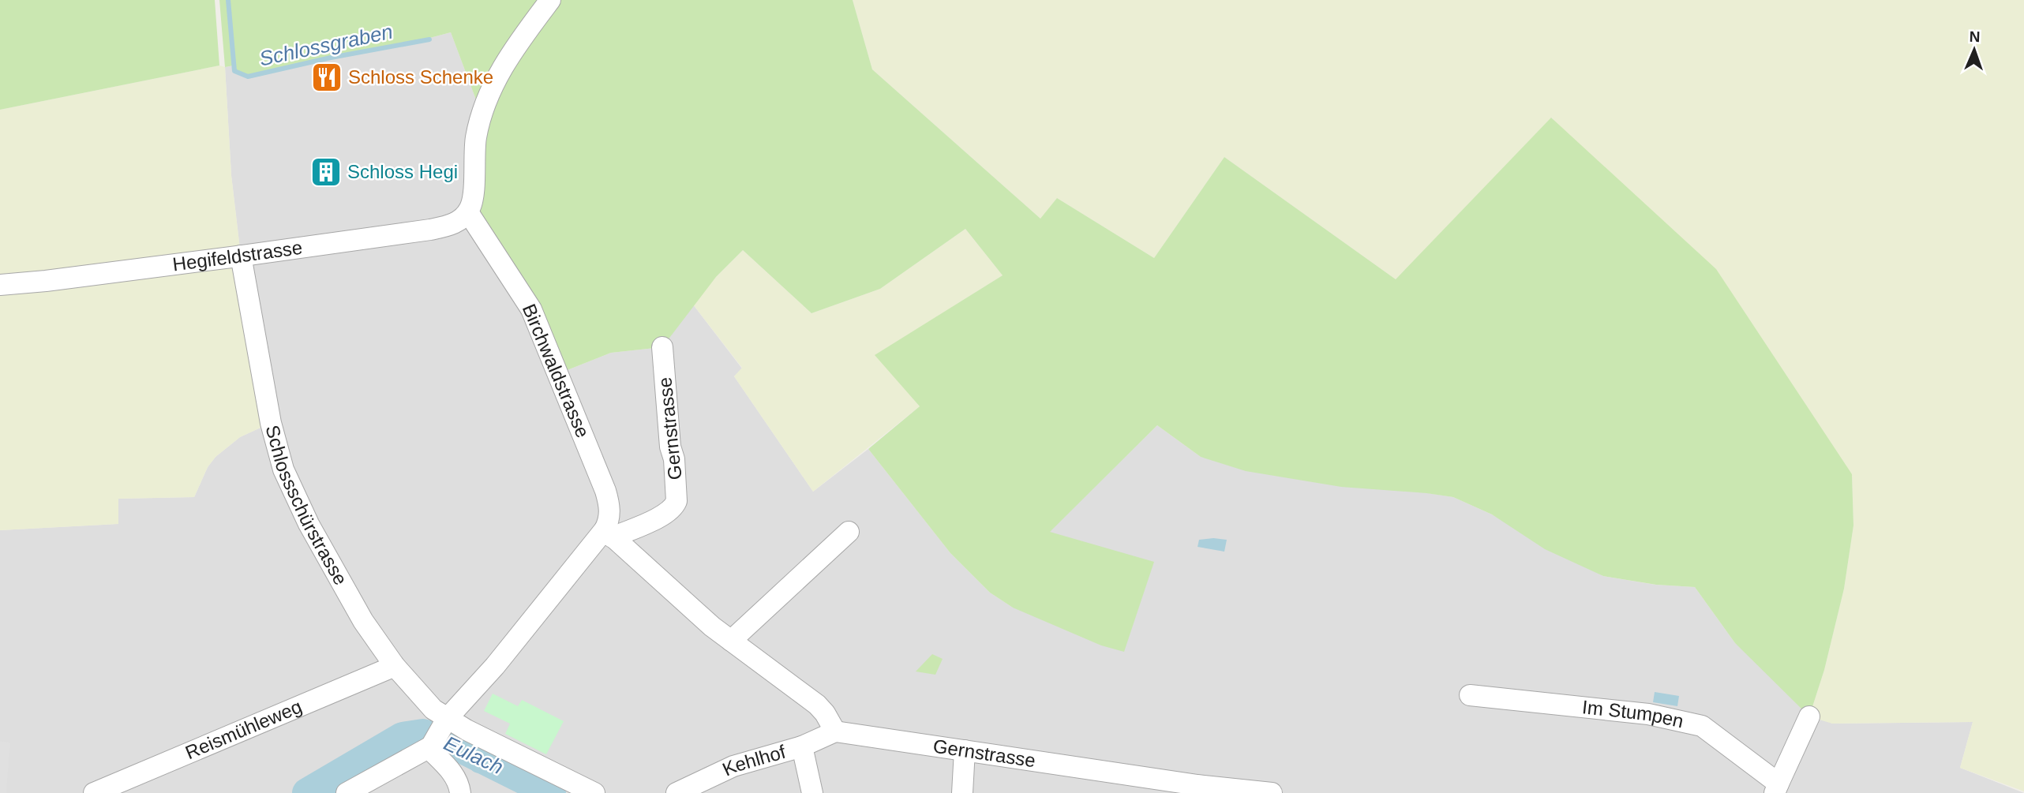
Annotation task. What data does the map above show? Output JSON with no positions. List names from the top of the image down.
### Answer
{
  "streets": {
    "street": [
      "Hegifeldstrasse",
      "Birchwaldstrasse",
      "Gernstrasse",
      "Schlossschürstrasse",
      "Im Stumpen",
      "Reismühleweg",
      "Kehlhof"
    ]
  },
  "crossings": [
    ["Hegifeldstrasse", "Birchwaldstrasse"],
    ["Hegifeldstrasse", "Schlossschürstrasse"],
    ["Birchwaldstrasse", "Gernstrasse"],
    ["Gernstrasse", "Kehlhof"],
    ["Schlossschürstrasse", "Reismühleweg"]
  ],
  "water": ["Schlossgraben", "Eulach"],
  "places": {
    "restaurant": ["Schloss Schenke"],
    "building": ["Schloss Hegi"]
  },
  "north": "top"
}
